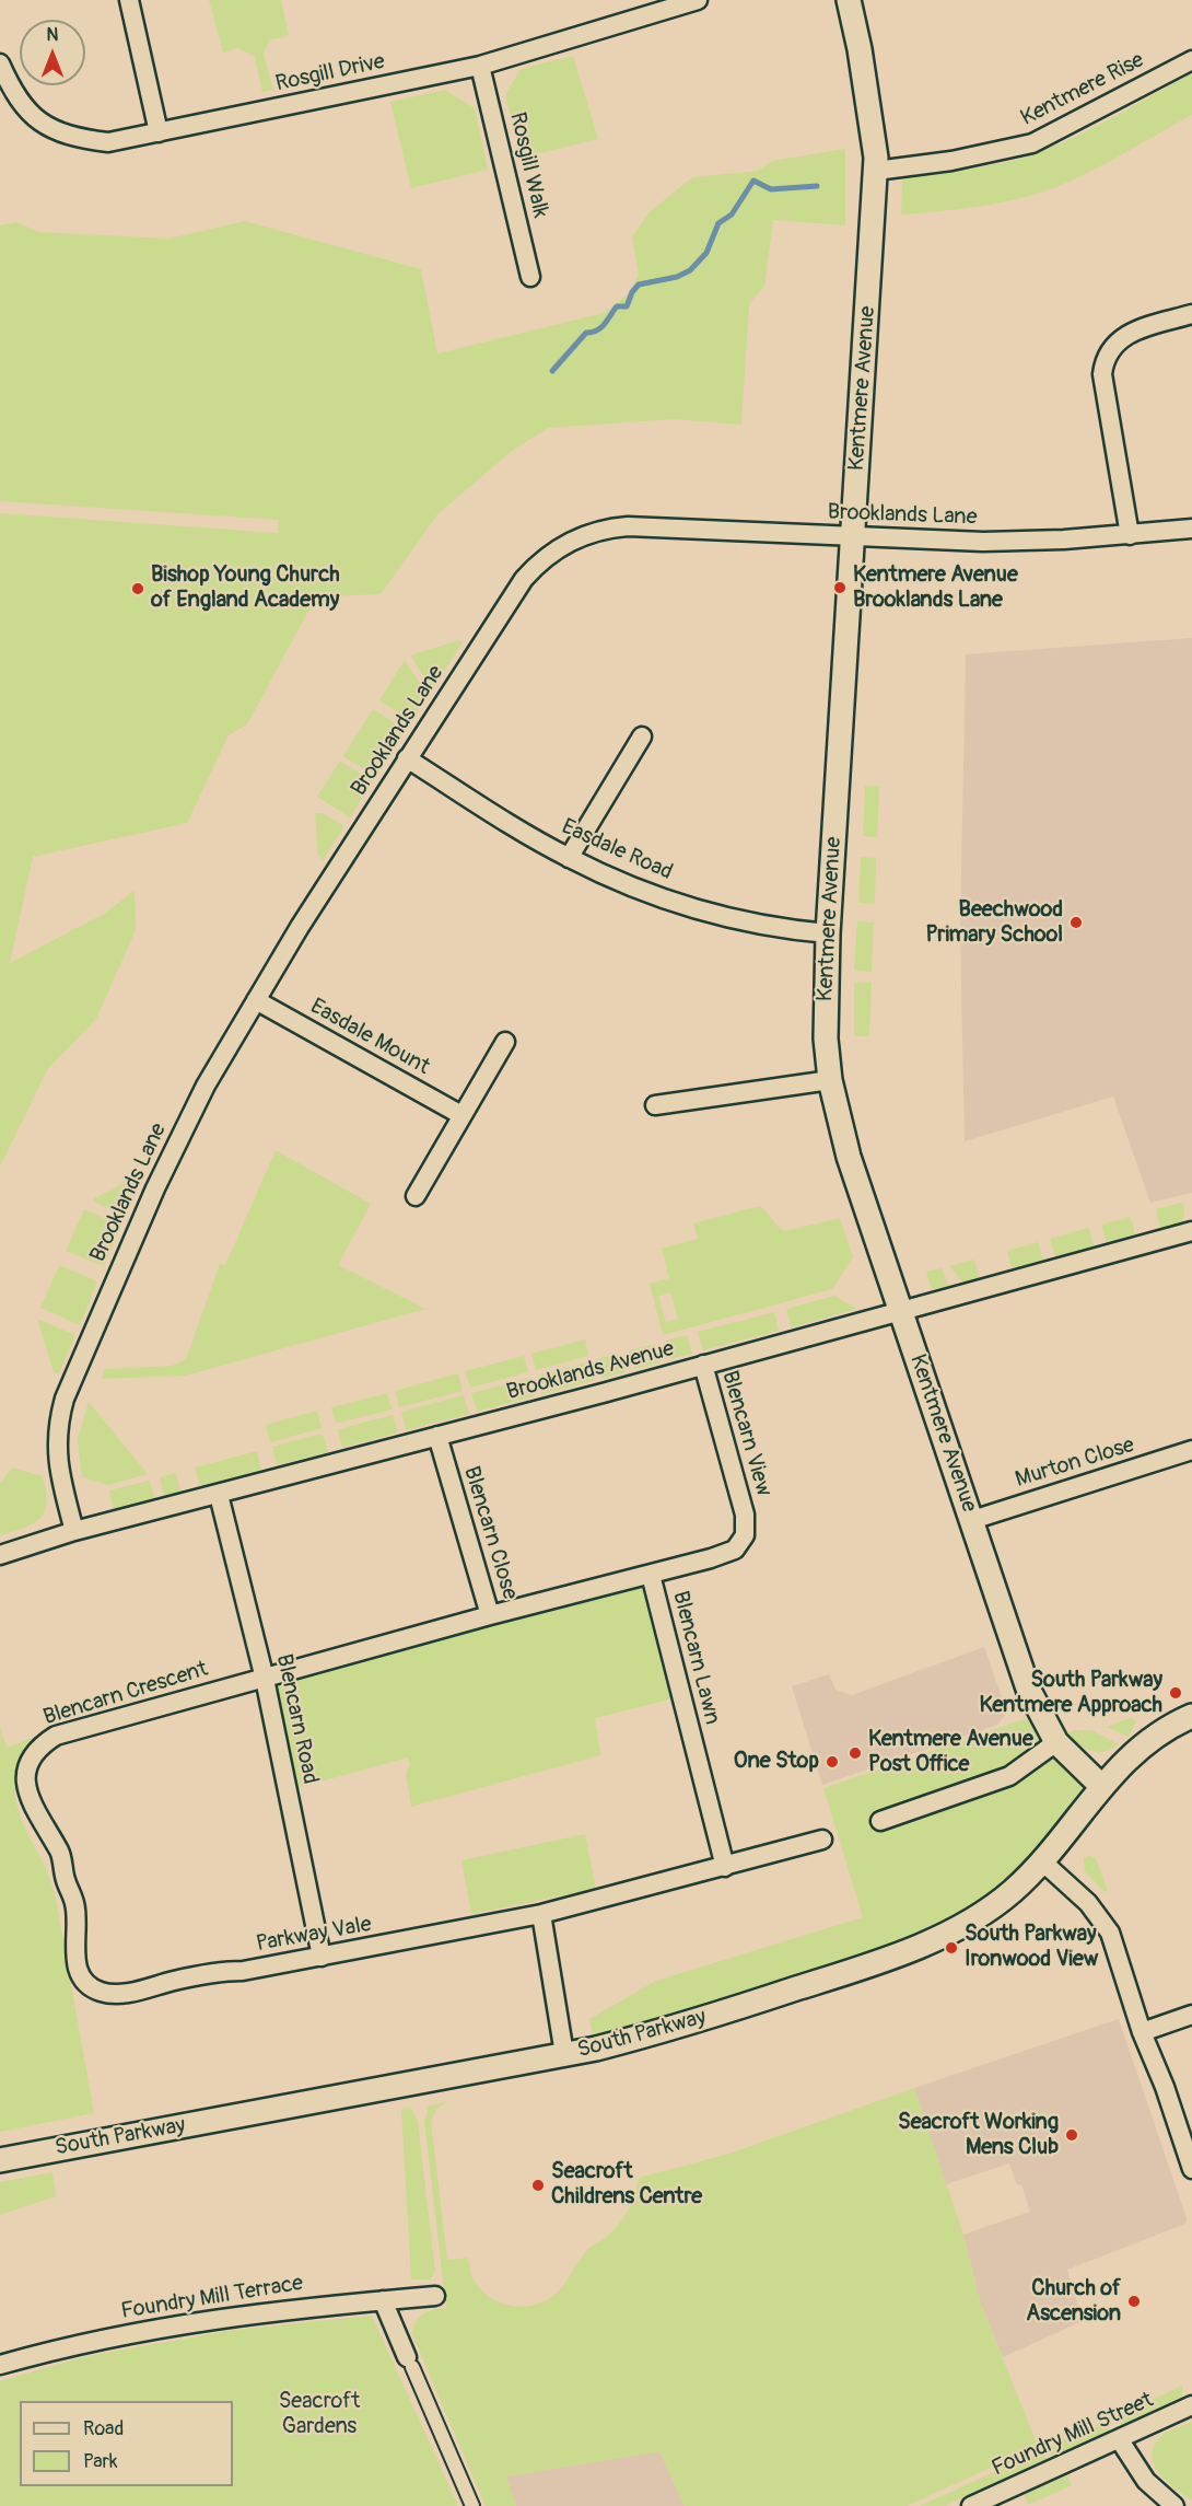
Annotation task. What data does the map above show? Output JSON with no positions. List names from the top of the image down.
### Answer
{
  "streets": {
    "street": [
      "Rosgill Drive",
      "Kentmere Rise",
      "Rosgill Walk",
      "Kentmere Avenue",
      "Brooklands Lane",
      "Easdale Road",
      "Easdale Mount",
      "Brooklands Avenue",
      "Blencarn View",
      "Murton Close",
      "Blencarn Close",
      "Blencarn Lawn",
      "Blencarn Crescent",
      "Blencarn Road",
      "Parkway Vale",
      "South Parkway",
      "Foundry Mill Terrace",
      "Foundry Mill Street"
    ]
  },
  "crossings": [
    ["Rosgill Drive", "Rosgill Walk"],
    ["Kentmere Rise", "Kentmere Avenue"],
    ["Kentmere Avenue", "Brooklands Lane"],
    ["Kentmere Avenue", "Easdale Road"],
    ["Kentmere Avenue", "Brooklands Avenue"],
    ["Kentmere Avenue", "Murton Close"],
    ["Kentmere Avenue", "South Parkway"],
    ["Brooklands Lane", "Easdale Road"],
    ["Brooklands Lane", "Easdale Mount"],
    ["Brooklands Lane", "Brooklands Avenue"],
    ["Brooklands Avenue", "Blencarn View"],
    ["Brooklands Avenue", "Blencarn Close"],
    ["Brooklands Avenue", "Blencarn Road"],
    ["Blencarn View", "Blencarn Close"],
    ["Blencarn Close", "Blencarn Lawn"],
    ["Blencarn Close", "Blencarn Crescent"],
    ["Blencarn Crescent", "Blencarn Road"],
    ["Blencarn Crescent", "Parkway Vale"],
    ["Blencarn Road", "Parkway Vale"]
  ],
  "parks": ["Seacroft Gardens"],
  "places": [
    "Kentmere Avenue Brooklands Lane",
    "Bishop Young Church of England Academy",
    "Beechwood Primary School",
    "South Parkway Kentmere Approach",
    "Kentmere Avenue Post Office",
    "One Stop",
    "South Parkway Ironwood View",
    "Seacroft Working Mens Club",
    "Seacroft Childrens Centre",
    "Church of Ascension"
  ],
  "legend": ["Road", "Park"],
  "north": "top"
}
